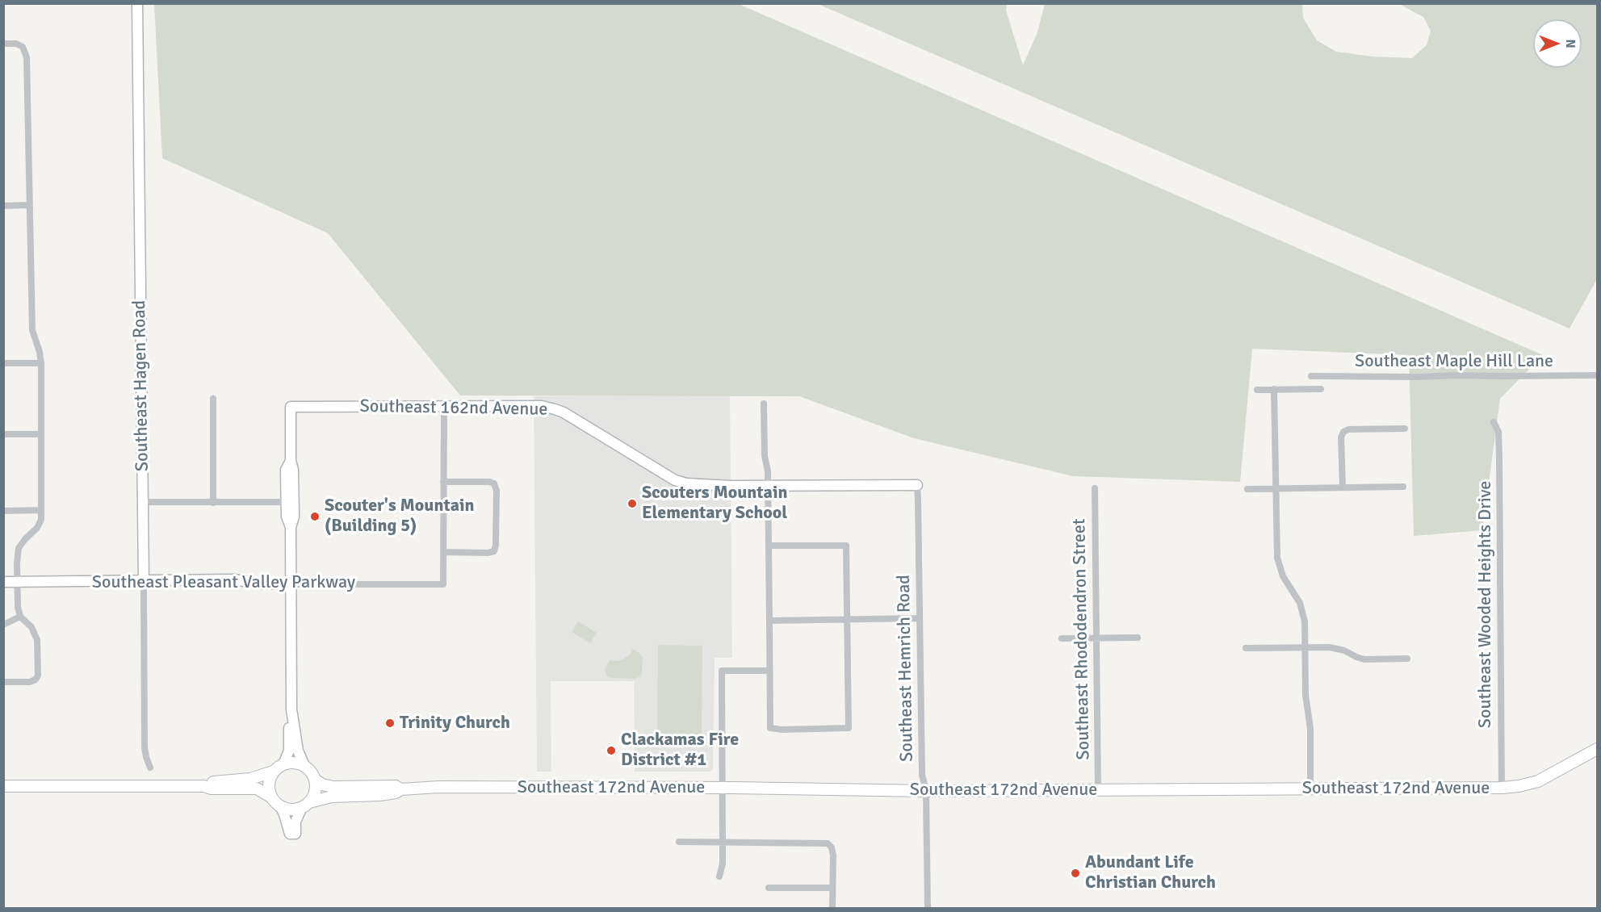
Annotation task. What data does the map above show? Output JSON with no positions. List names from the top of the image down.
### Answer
{
  "streets": {
    "main road": ["Southeast 172nd Avenue"],
    "street": [
      "Southeast Maple Hill Lane",
      "Southeast Hagen Road",
      "Southeast 162nd Avenue",
      "Southeast Pleasant Valley Parkway",
      "Southeast Wooded Heights Drive",
      "Southeast Rhododendron Street",
      "Southeast Hemrich Road"
    ]
  },
  "crossings": [
    ["Southeast Hagen Road", "Southeast Pleasant Valley Parkway"],
    ["Southeast 162nd Avenue", "Southeast Hemrich Road"],
    ["Southeast Wooded Heights Drive", "Southeast 172nd Avenue"],
    ["Southeast Rhododendron Street", "Southeast 172nd Avenue"],
    ["Southeast Hemrich Road", "Southeast 172nd Avenue"]
  ],
  "places": [
    "Scouters Mountain Elementary School",
    "Scouter's Mountain (Building 5)",
    "Trinity Church",
    "Clackamas Fire District #1",
    "Abundant Life Christian Church"
  ],
  "north": "right"
}
